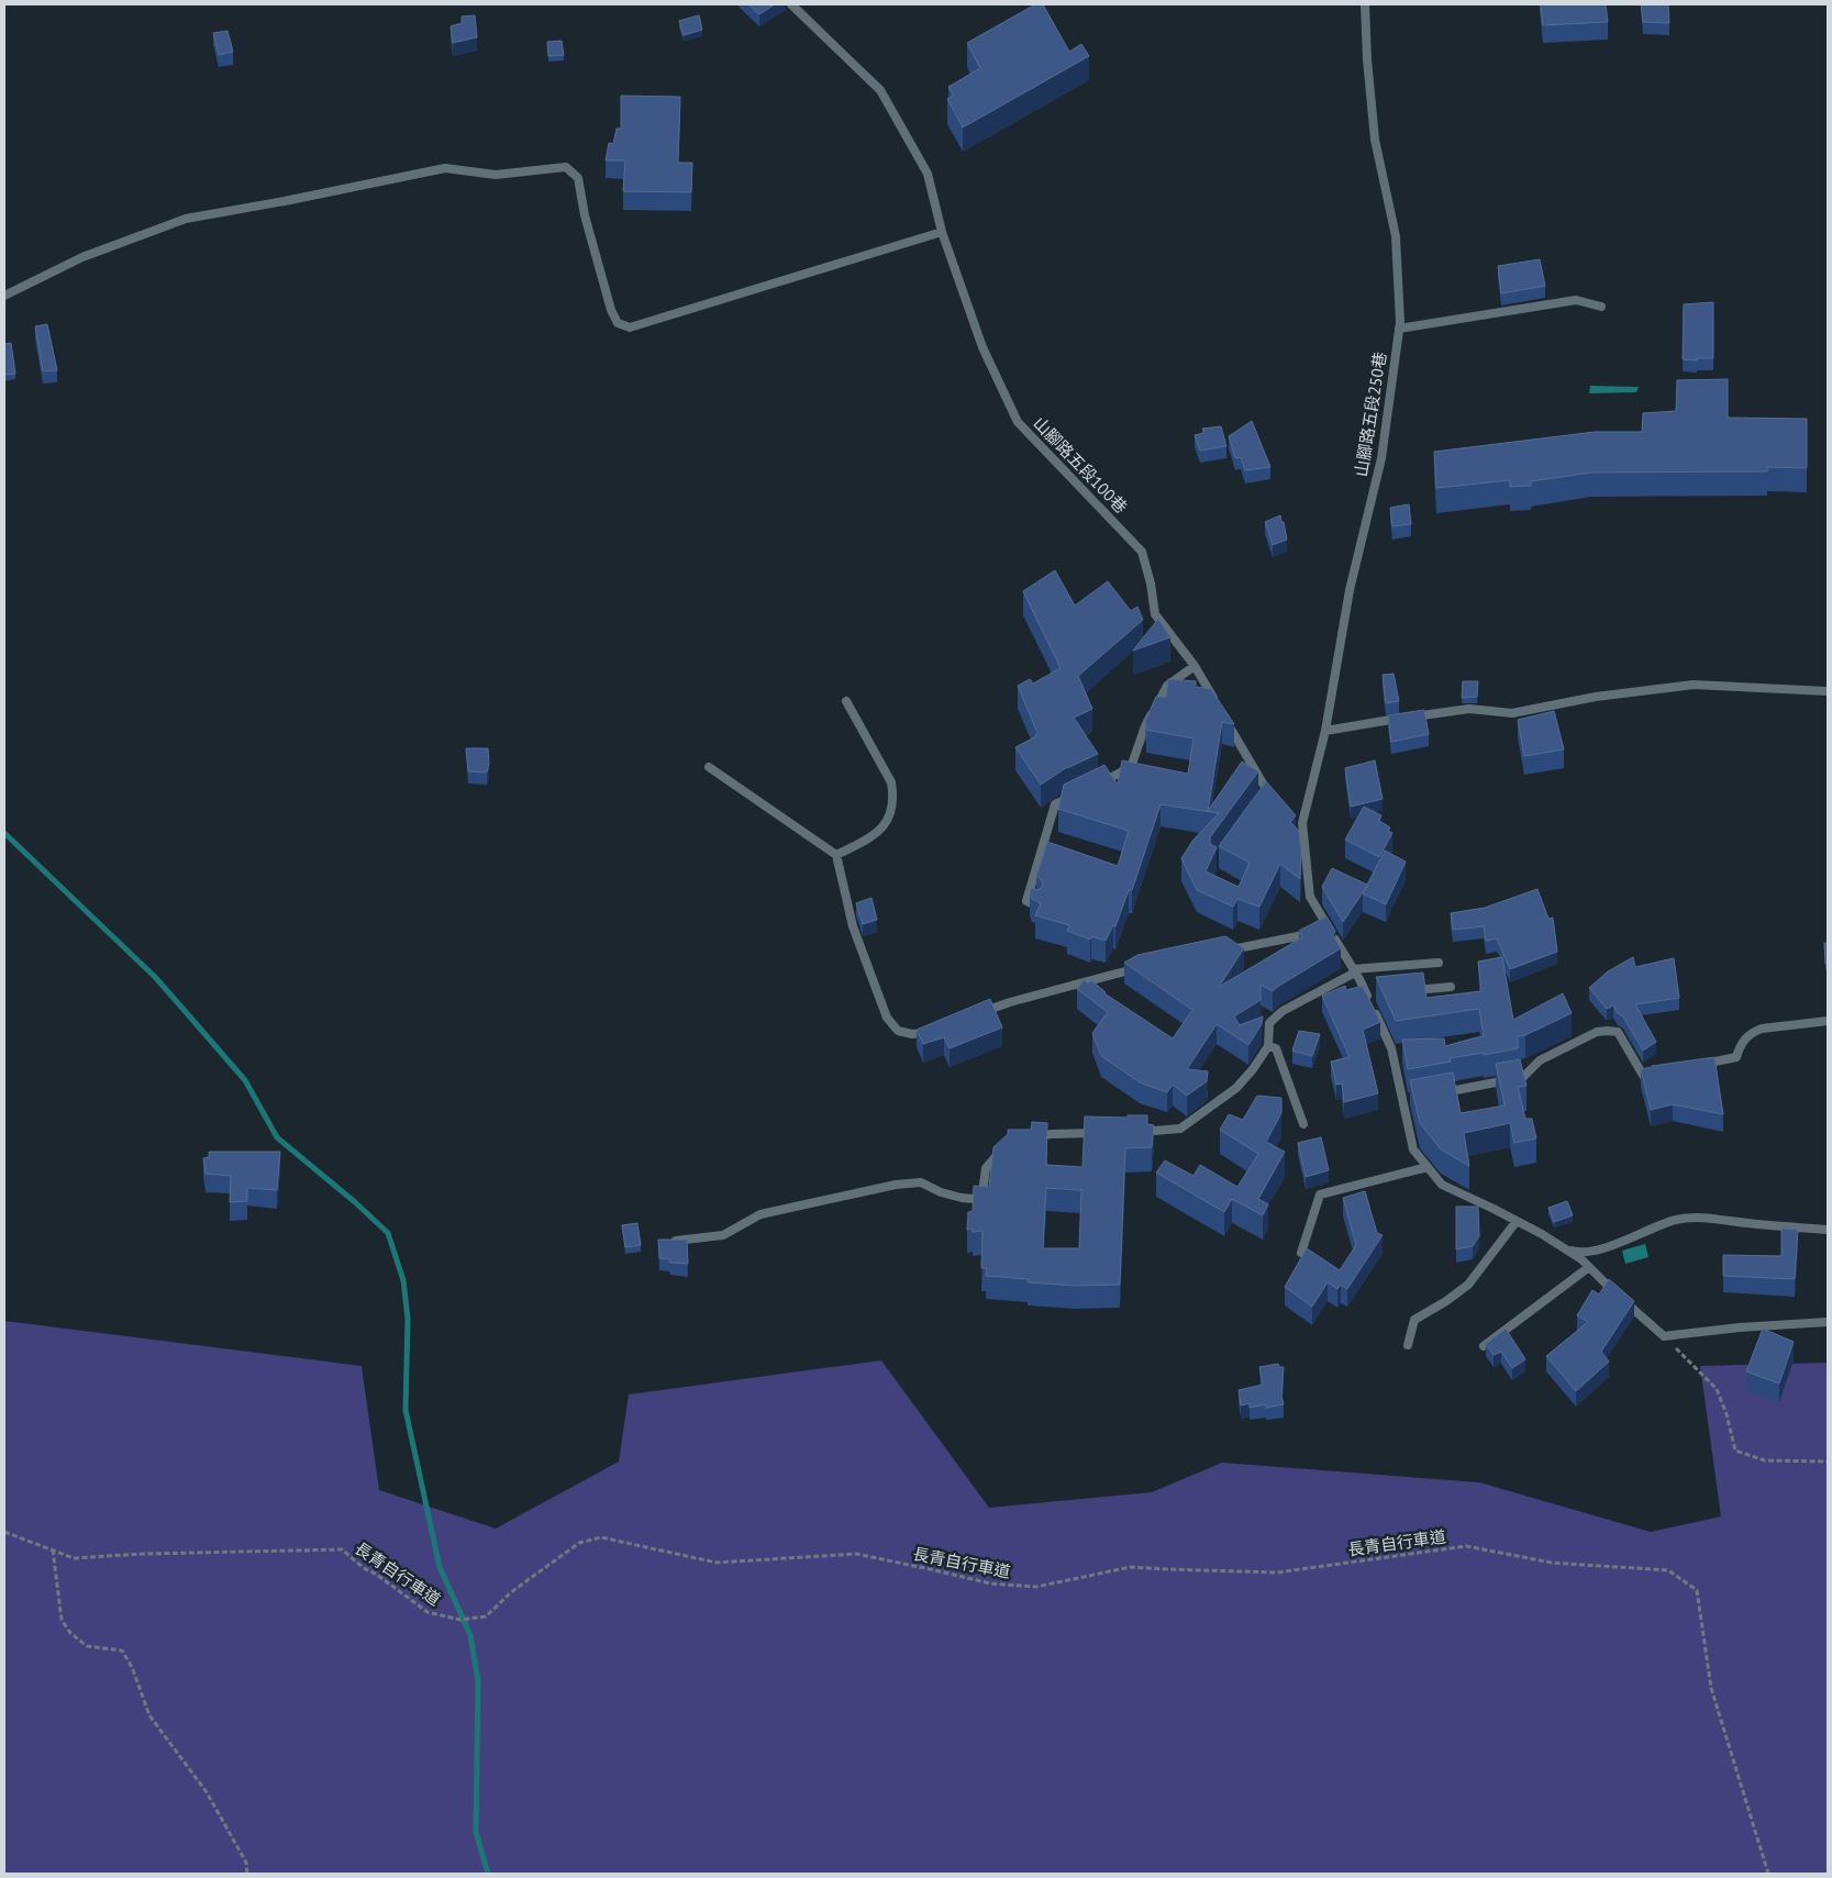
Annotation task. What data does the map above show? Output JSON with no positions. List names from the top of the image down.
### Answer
{
  "streets": {
    "lane": ["山腳路五段250巷", "山腳路五段100巷"],
    "path": ["長青自行車道"]
  }
}
